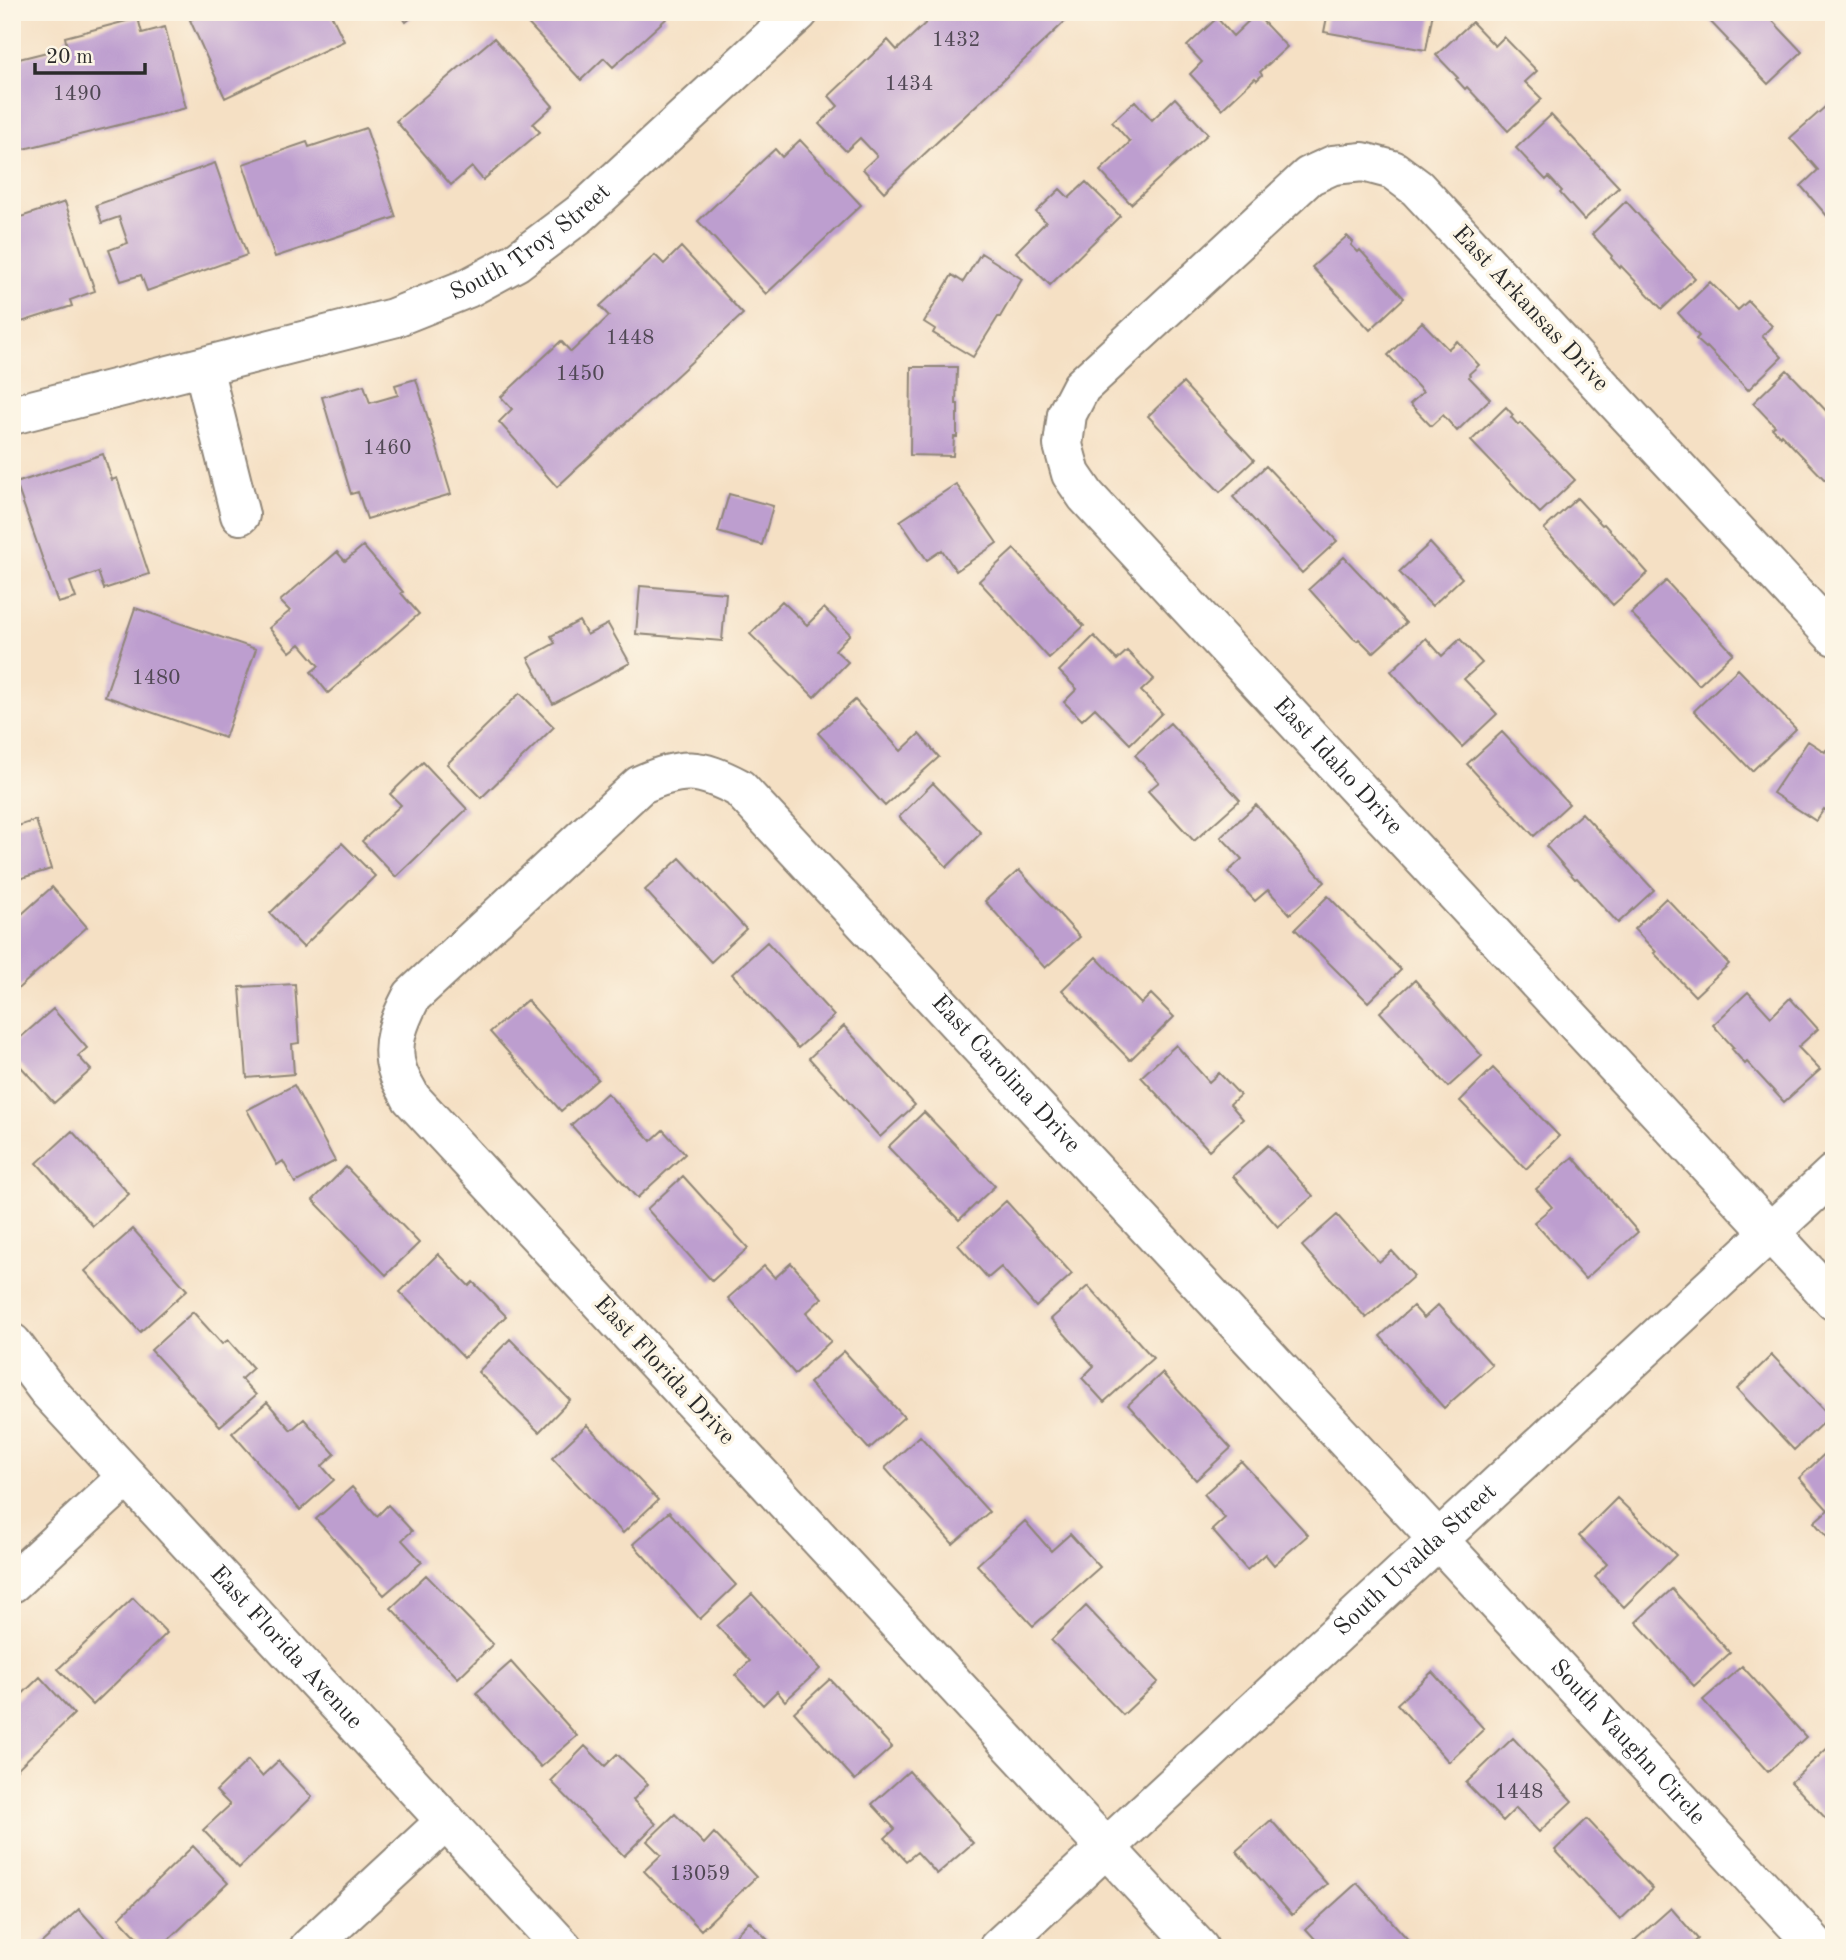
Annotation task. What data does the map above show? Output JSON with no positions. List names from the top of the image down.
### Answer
{
  "streets": {
    "street": [
      "South Troy Street",
      "East Arkansas Drive",
      "East Idaho Drive",
      "East Carolina Drive",
      "East Florida Drive",
      "South Uvalda Street",
      "East Florida Avenue",
      "South Vaughn Circle"
    ]
  },
  "crossings": [
    ["East Arkansas Drive", "East Idaho Drive"],
    ["East Idaho Drive", "South Uvalda Street"],
    ["East Carolina Drive", "East Florida Drive"],
    ["East Carolina Drive", "South Uvalda Street"],
    ["East Carolina Drive", "South Vaughn Circle"],
    ["East Florida Drive", "South Uvalda Street"],
    ["South Uvalda Street", "South Vaughn Circle"]
  ],
  "house_numbers": [
    "1432",
    "1434",
    "1490",
    "1448",
    "1450",
    "1460",
    "1480",
    "1448",
    "13059"
  ],
  "scale_bar": "20 m"
}
